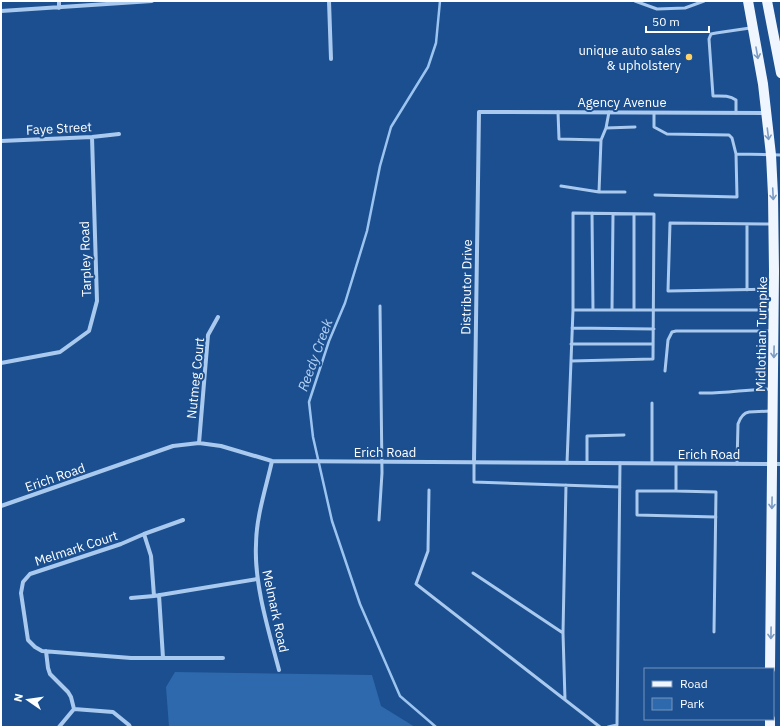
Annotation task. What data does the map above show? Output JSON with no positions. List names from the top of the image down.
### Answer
{
  "streets": {
    "main road": ["Midlothian Turnpike"],
    "street": [
      "Agency Avenue",
      "Faye Street",
      "Tarpley Road",
      "Distributor Drive",
      "Nutmeg Court",
      "Erich Road",
      "Melmark Court",
      "Melmark Road"
    ]
  },
  "crossings": [
    ["Agency Avenue", "Distributor Drive"],
    ["Agency Avenue", "Midlothian Turnpike"],
    ["Faye Street", "Tarpley Road"],
    ["Distributor Drive", "Erich Road"],
    ["Midlothian Turnpike", "Erich Road"],
    ["Nutmeg Court", "Erich Road"],
    ["Erich Road", "Melmark Road"]
  ],
  "one_way": ["Midlothian Turnpike"],
  "water": ["Reedy Creek"],
  "places": ["unique auto sales & upholstery"],
  "legend": ["Road", "Park"],
  "scale_bar": "50 m",
  "north": "left"
}
